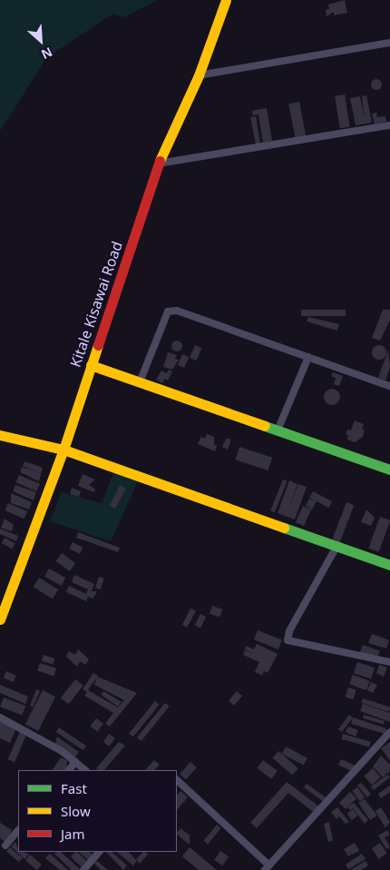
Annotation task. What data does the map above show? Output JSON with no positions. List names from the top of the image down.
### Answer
{
  "streets": {
    "street": ["Kitale Kisawai Road"]
  },
  "legend": ["Fast", "Slow", "Jam"],
  "north": "bottom right"
}
